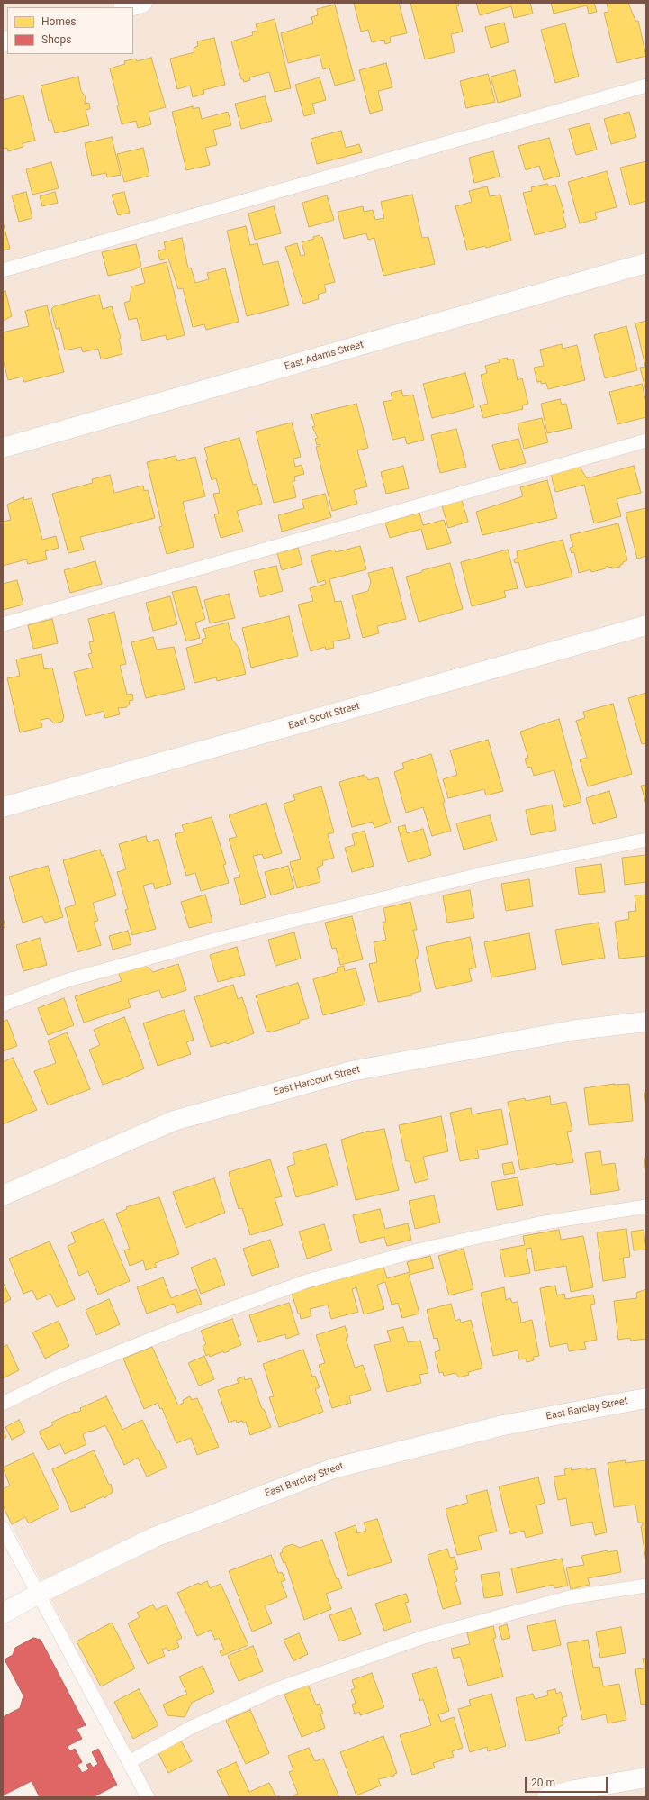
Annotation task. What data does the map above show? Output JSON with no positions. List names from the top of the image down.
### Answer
{
  "streets": {
    "street": [
      "East Adams Street",
      "East Scott Street",
      "East Harcourt Street",
      "East Barclay Street"
    ]
  },
  "legend": ["Homes", "Shops"],
  "scale_bar": "20 m"
}
